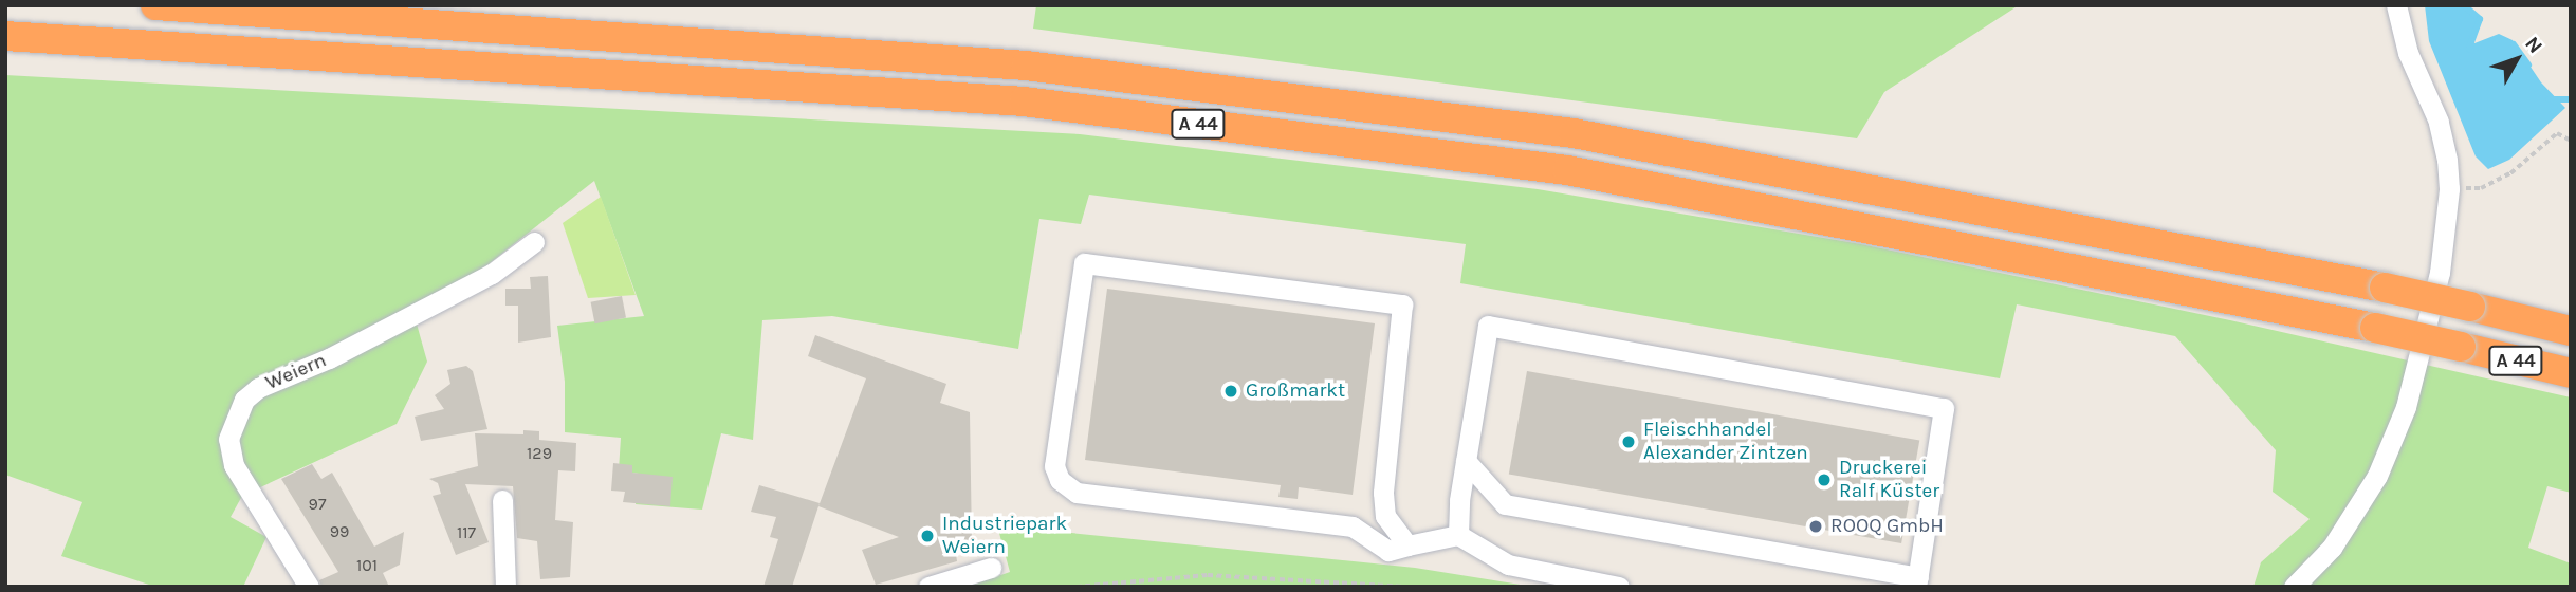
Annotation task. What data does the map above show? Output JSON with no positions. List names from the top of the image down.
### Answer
{
  "streets": {
    "highway": ["A 44"],
    "street": ["Weiern"]
  },
  "places": [
    "Großmarkt",
    "Fleischhandel Alexander Zintzen",
    "Druckerei Ralf Küster",
    "ROOQ GmbH",
    "Industriepark Weiern"
  ],
  "house_numbers": [
    "129",
    "97",
    "99",
    "117",
    "101"
  ],
  "north": "top right"
}
